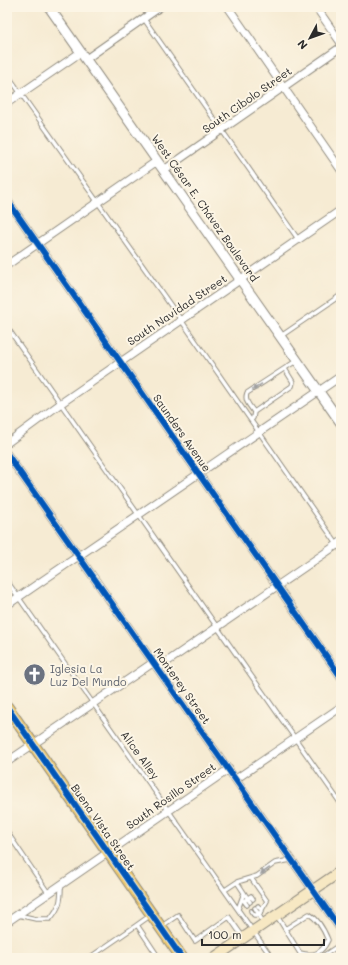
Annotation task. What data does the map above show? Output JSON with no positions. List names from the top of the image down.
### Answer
{
  "streets": {
    "main road": ["Buena Vista Street"],
    "street": [
      "South Cibolo Street",
      "West César E. Chávez Boulevard",
      "South Navidad Street",
      "Saunders Avenue",
      "Monterey Street",
      "South Rosillo Street"
    ],
    "lane": ["Alice Alley"]
  },
  "crossings": [
    ["South Cibolo Street", "West César E. Chávez Boulevard"],
    ["West César E. Chávez Boulevard", "South Navidad Street"],
    ["South Navidad Street", "Saunders Avenue"],
    ["Monterey Street", "South Rosillo Street"],
    ["Alice Alley", "South Rosillo Street"],
    ["South Rosillo Street", "Buena Vista Street"]
  ],
  "places": {
    "church": ["Iglesia La Luz Del Mundo"]
  },
  "scale_bar": "100 m",
  "north": "bottom left"
}
